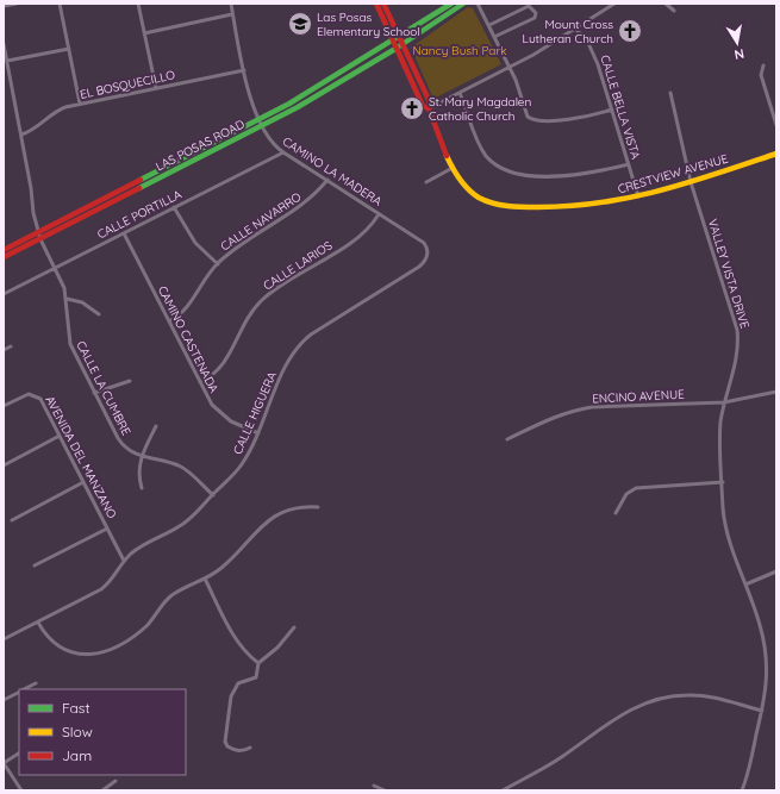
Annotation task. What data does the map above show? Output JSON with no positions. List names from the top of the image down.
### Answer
{
  "streets": {
    "main road": ["LAS POSAS ROAD", "CRESTVIEW AVENUE"],
    "street": [
      "EL BOSQUECILLO",
      "CALLE BELLA VISTA",
      "CAMINO LA MADERA",
      "CALLE PORTILLA",
      "CALLE NAVARRO",
      "CALLE LARIOS",
      "VALLEY VISTA DRIVE",
      "CAMINO CASTENADA",
      "CALLE LA CUMBRE",
      "ENCINO AVENUE",
      "CALLE HIGUERA",
      "AVENIDA DEL MANZANO"
    ]
  },
  "crossings": [
    ["EL BOSQUECILLO", "CAMINO LA MADERA"],
    ["EL BOSQUECILLO", "CALLE LA CUMBRE"],
    ["CALLE BELLA VISTA", "CRESTVIEW AVENUE"],
    ["LAS POSAS ROAD", "CAMINO LA MADERA"],
    ["LAS POSAS ROAD", "CRESTVIEW AVENUE"],
    ["LAS POSAS ROAD", "CALLE LA CUMBRE"],
    ["CAMINO LA MADERA", "CALLE PORTILLA"],
    ["CAMINO LA MADERA", "CALLE NAVARRO"],
    ["CAMINO LA MADERA", "CALLE LARIOS"],
    ["CAMINO LA MADERA", "CALLE HIGUERA"],
    ["CRESTVIEW AVENUE", "VALLEY VISTA DRIVE"],
    ["CALLE PORTILLA", "CAMINO CASTENADA"],
    ["CALLE PORTILLA", "CALLE LA CUMBRE"],
    ["CALLE NAVARRO", "CAMINO CASTENADA"],
    ["CALLE LARIOS", "CAMINO CASTENADA"],
    ["VALLEY VISTA DRIVE", "ENCINO AVENUE"],
    ["CAMINO CASTENADA", "CALLE HIGUERA"],
    ["CALLE LA CUMBRE", "CALLE HIGUERA"],
    ["CALLE HIGUERA", "AVENIDA DEL MANZANO"]
  ],
  "parks": ["Nancy Bush Park"],
  "places": {
    "school or university": ["Las Posas Elementary School"],
    "church": ["Mount Cross Lutheran Church", "St. Mary Magdalen Catholic Church"]
  },
  "legend": ["Fast", "Slow", "Jam"],
  "north": "bottom"
}
